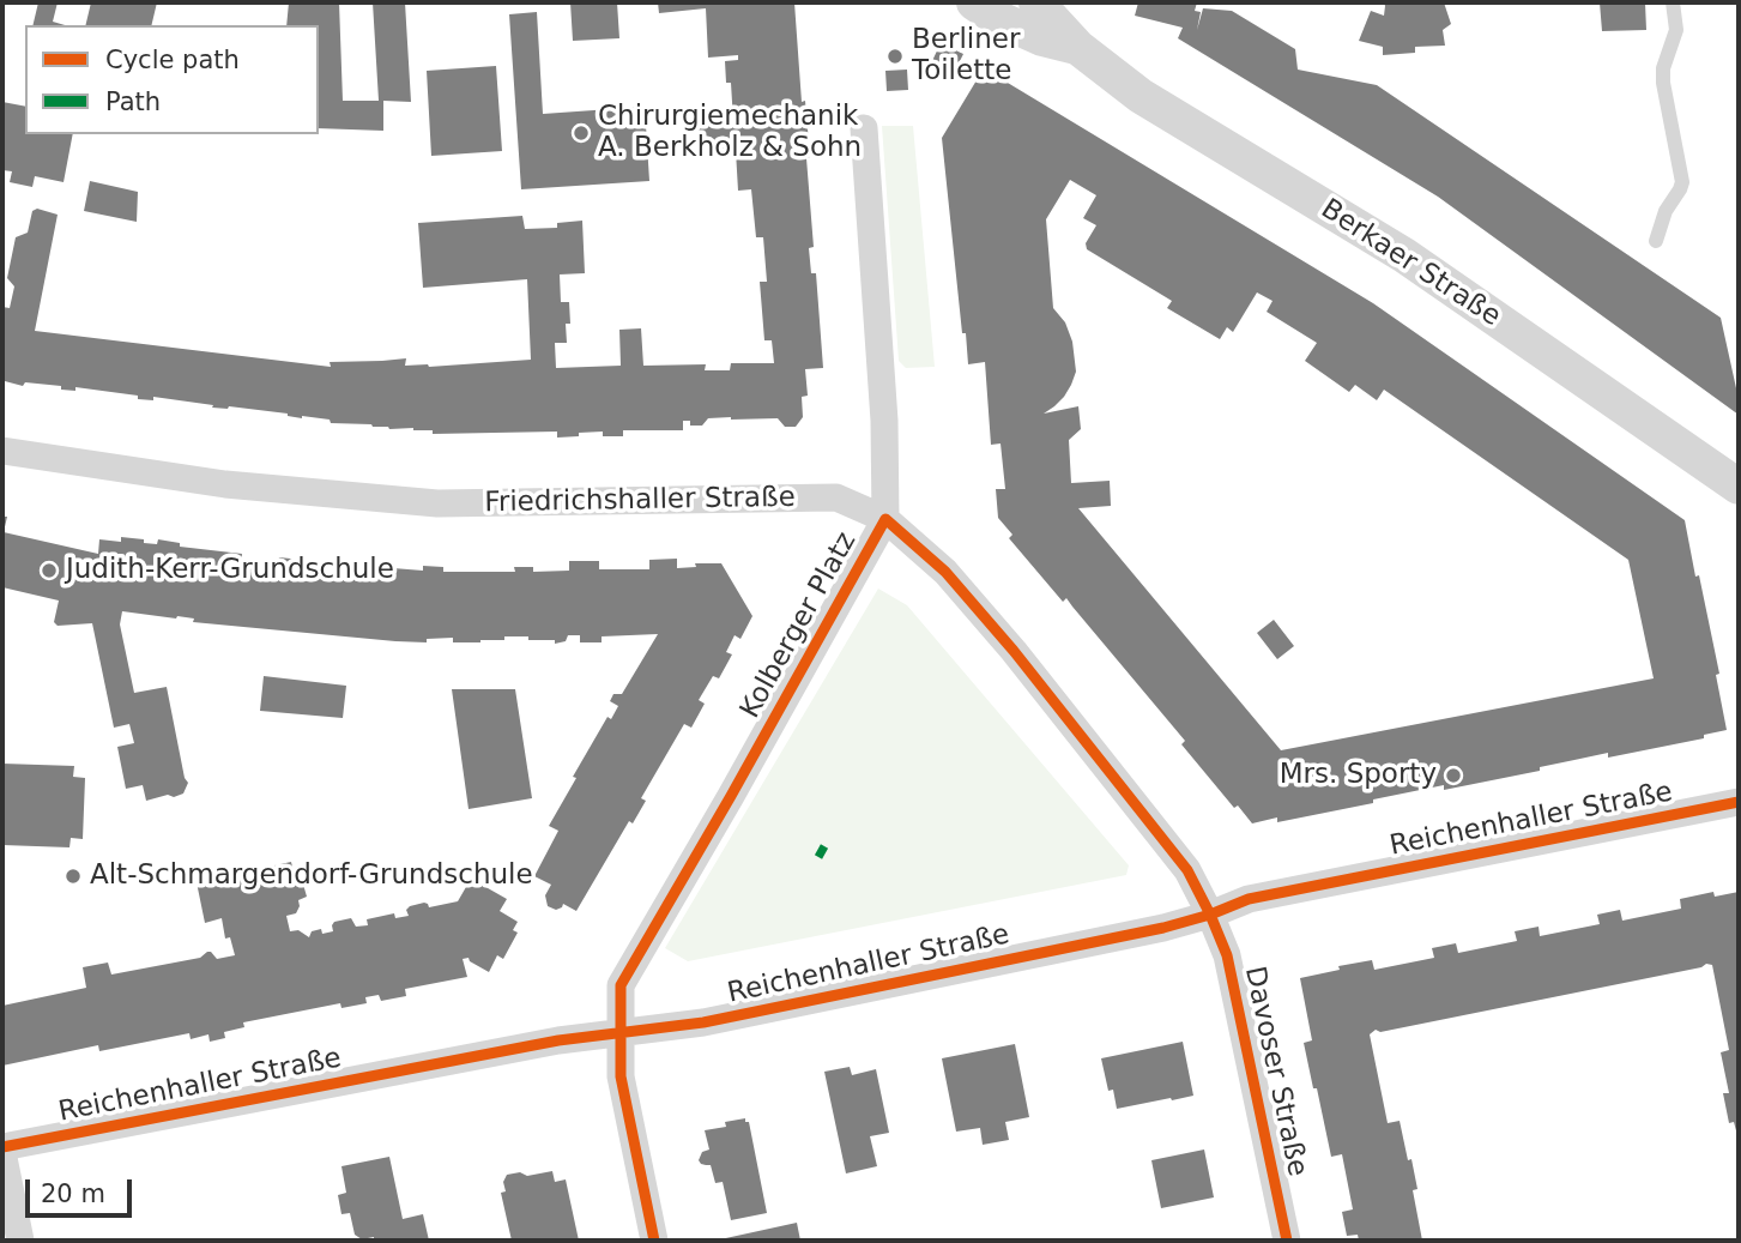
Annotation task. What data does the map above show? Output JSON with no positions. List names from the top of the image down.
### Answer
{
  "streets": {
    "street": [
      "Berkaer Straße",
      "Friedrichshaller Straße",
      "Kolberger Platz",
      "Reichenhaller Straße",
      "Davoser Straße"
    ]
  },
  "crossings": [
    ["Friedrichshaller Straße", "Kolberger Platz"],
    ["Kolberger Platz", "Reichenhaller Straße"],
    ["Kolberger Platz", "Davoser Straße"],
    ["Reichenhaller Straße", "Davoser Straße"]
  ],
  "places": [
    "Berliner Toilette",
    "Chirurgiemechanik A. Berkholz & Sohn",
    "Judith-Kerr-Grundschule",
    "Mrs. Sporty",
    "Alt-Schmargendorf-Grundschule"
  ],
  "legend": ["Cycle path", "Path"],
  "scale_bar": "20 m"
}
